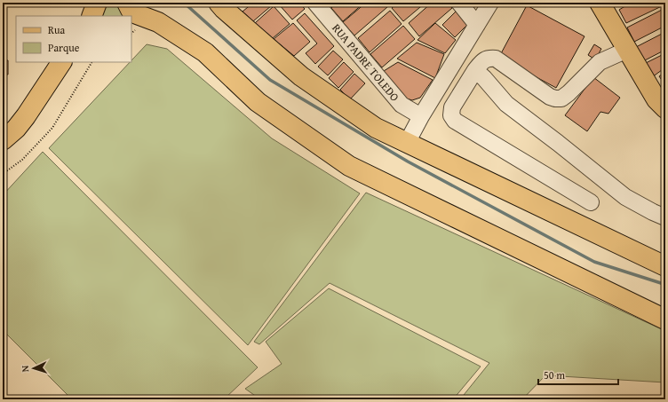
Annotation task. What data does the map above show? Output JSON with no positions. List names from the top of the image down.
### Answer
{
  "streets": {
    "street": ["RUA PADRE TOLEDO"]
  },
  "legend": ["Rua", "Parque"],
  "scale_bar": "50 m",
  "north": "left"
}
